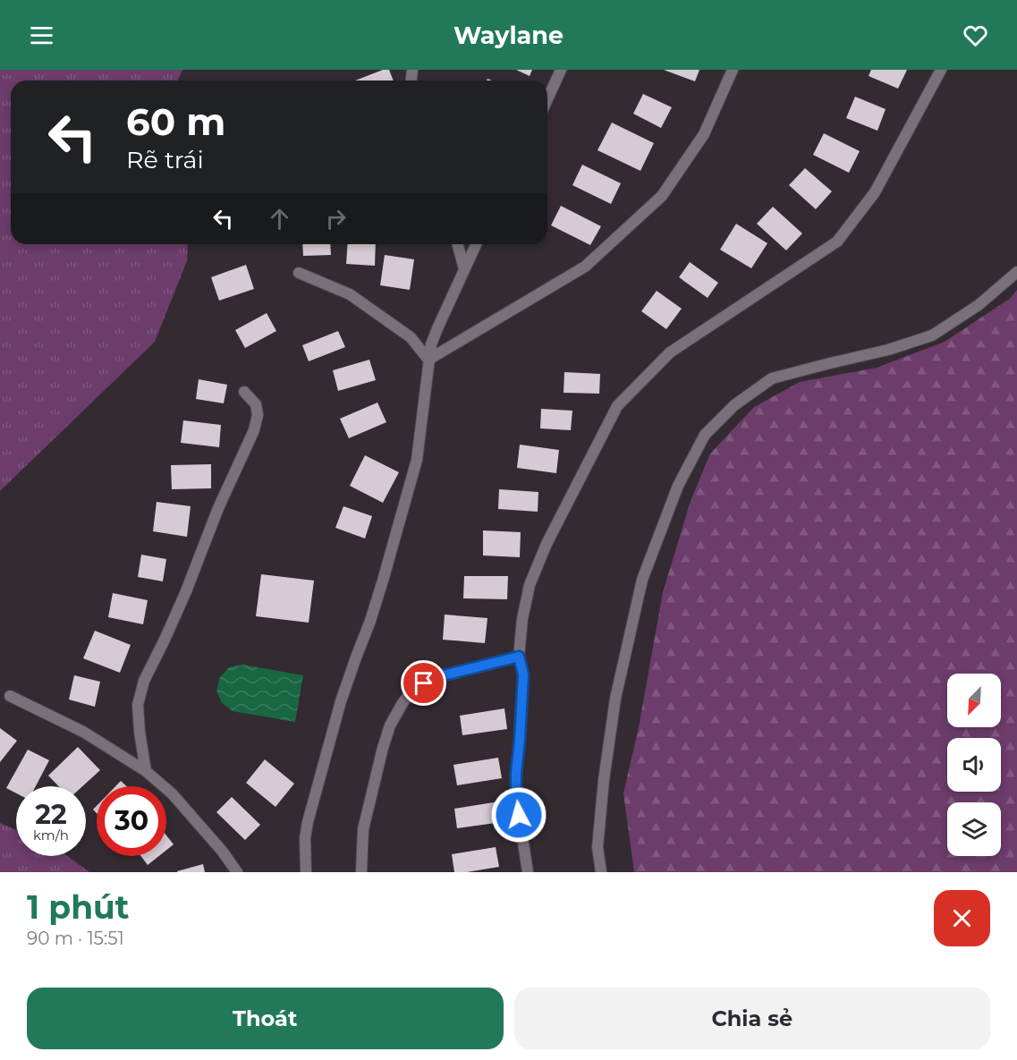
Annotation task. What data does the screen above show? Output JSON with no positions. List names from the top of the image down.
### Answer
{
  "north": "bottom left",
  "page": {
    "header": "Waylane",
    "turn": ["60 m", "Rẽ trái"],
    "speed": "22 km/h",
    "limit": "30",
    "heading": ["1 phút", "90 m · 15:51"],
    "buttons": ["Thoát", "Chia sẻ"]
  }
}
